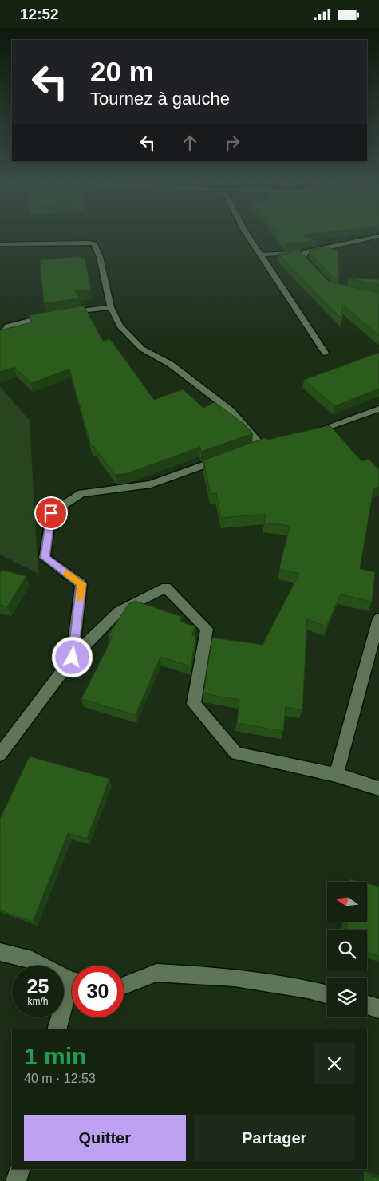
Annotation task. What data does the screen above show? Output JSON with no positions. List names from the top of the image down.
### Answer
{
  "north": "left",
  "page": {
    "status": "12:52",
    "turn": ["20 m", "Tournez à gauche"],
    "speed": "25 km/h",
    "limit": "30",
    "heading": ["1 min", "40 m · 12:53"],
    "buttons": ["Quitter", "Partager"]
  }
}
